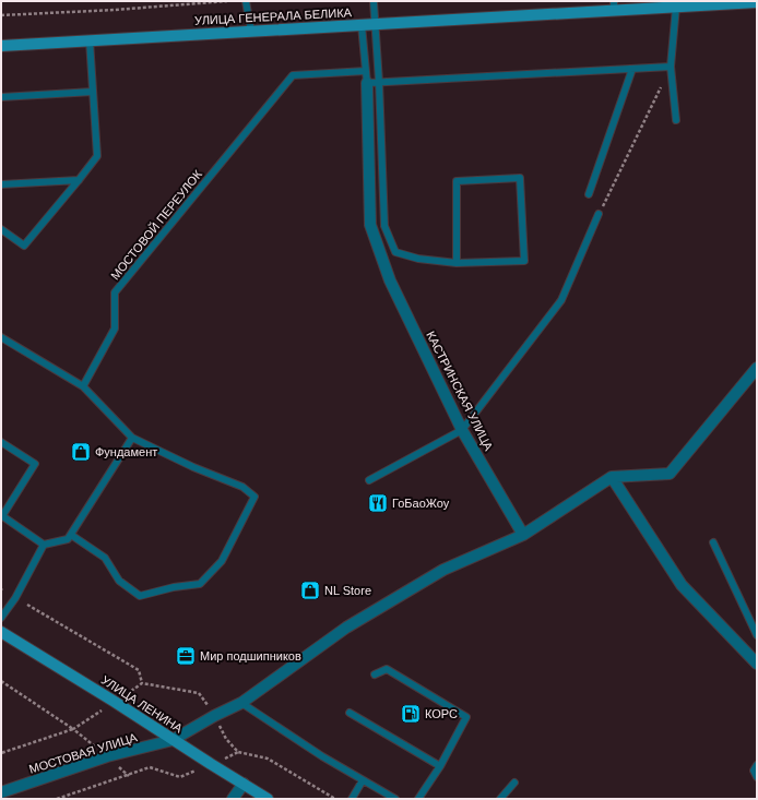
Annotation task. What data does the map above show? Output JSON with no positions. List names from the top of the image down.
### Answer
{
  "streets": {
    "main road": ["УЛИЦА ГЕНЕРАЛА БЕЛИКА", "УЛИЦА ЛЕНИНА"],
    "street": ["КАСТРИНСКАЯ УЛИЦА", "МОСТОВАЯ УЛИЦА"],
    "lane": ["МОСТОВОЙ ПЕРЕУЛОК"]
  },
  "crossings": [
    ["УЛИЦА ГЕНЕРАЛА БЕЛИКА", "КАСТРИНСКАЯ УЛИЦА"],
    ["МОСТОВОЙ ПЕРЕУЛОК", "КАСТРИНСКАЯ УЛИЦА"],
    ["КАСТРИНСКАЯ УЛИЦА", "МОСТОВАЯ УЛИЦА"],
    ["УЛИЦА ЛЕНИНА", "МОСТОВАЯ УЛИЦА"]
  ],
  "places": {
    "shop": ["Фундамент", "NL Store"],
    "restaurant": ["ГоБаоЖоу"],
    "office": ["Мир подшипников"],
    "fuel station": ["КОРС"]
  }
}
